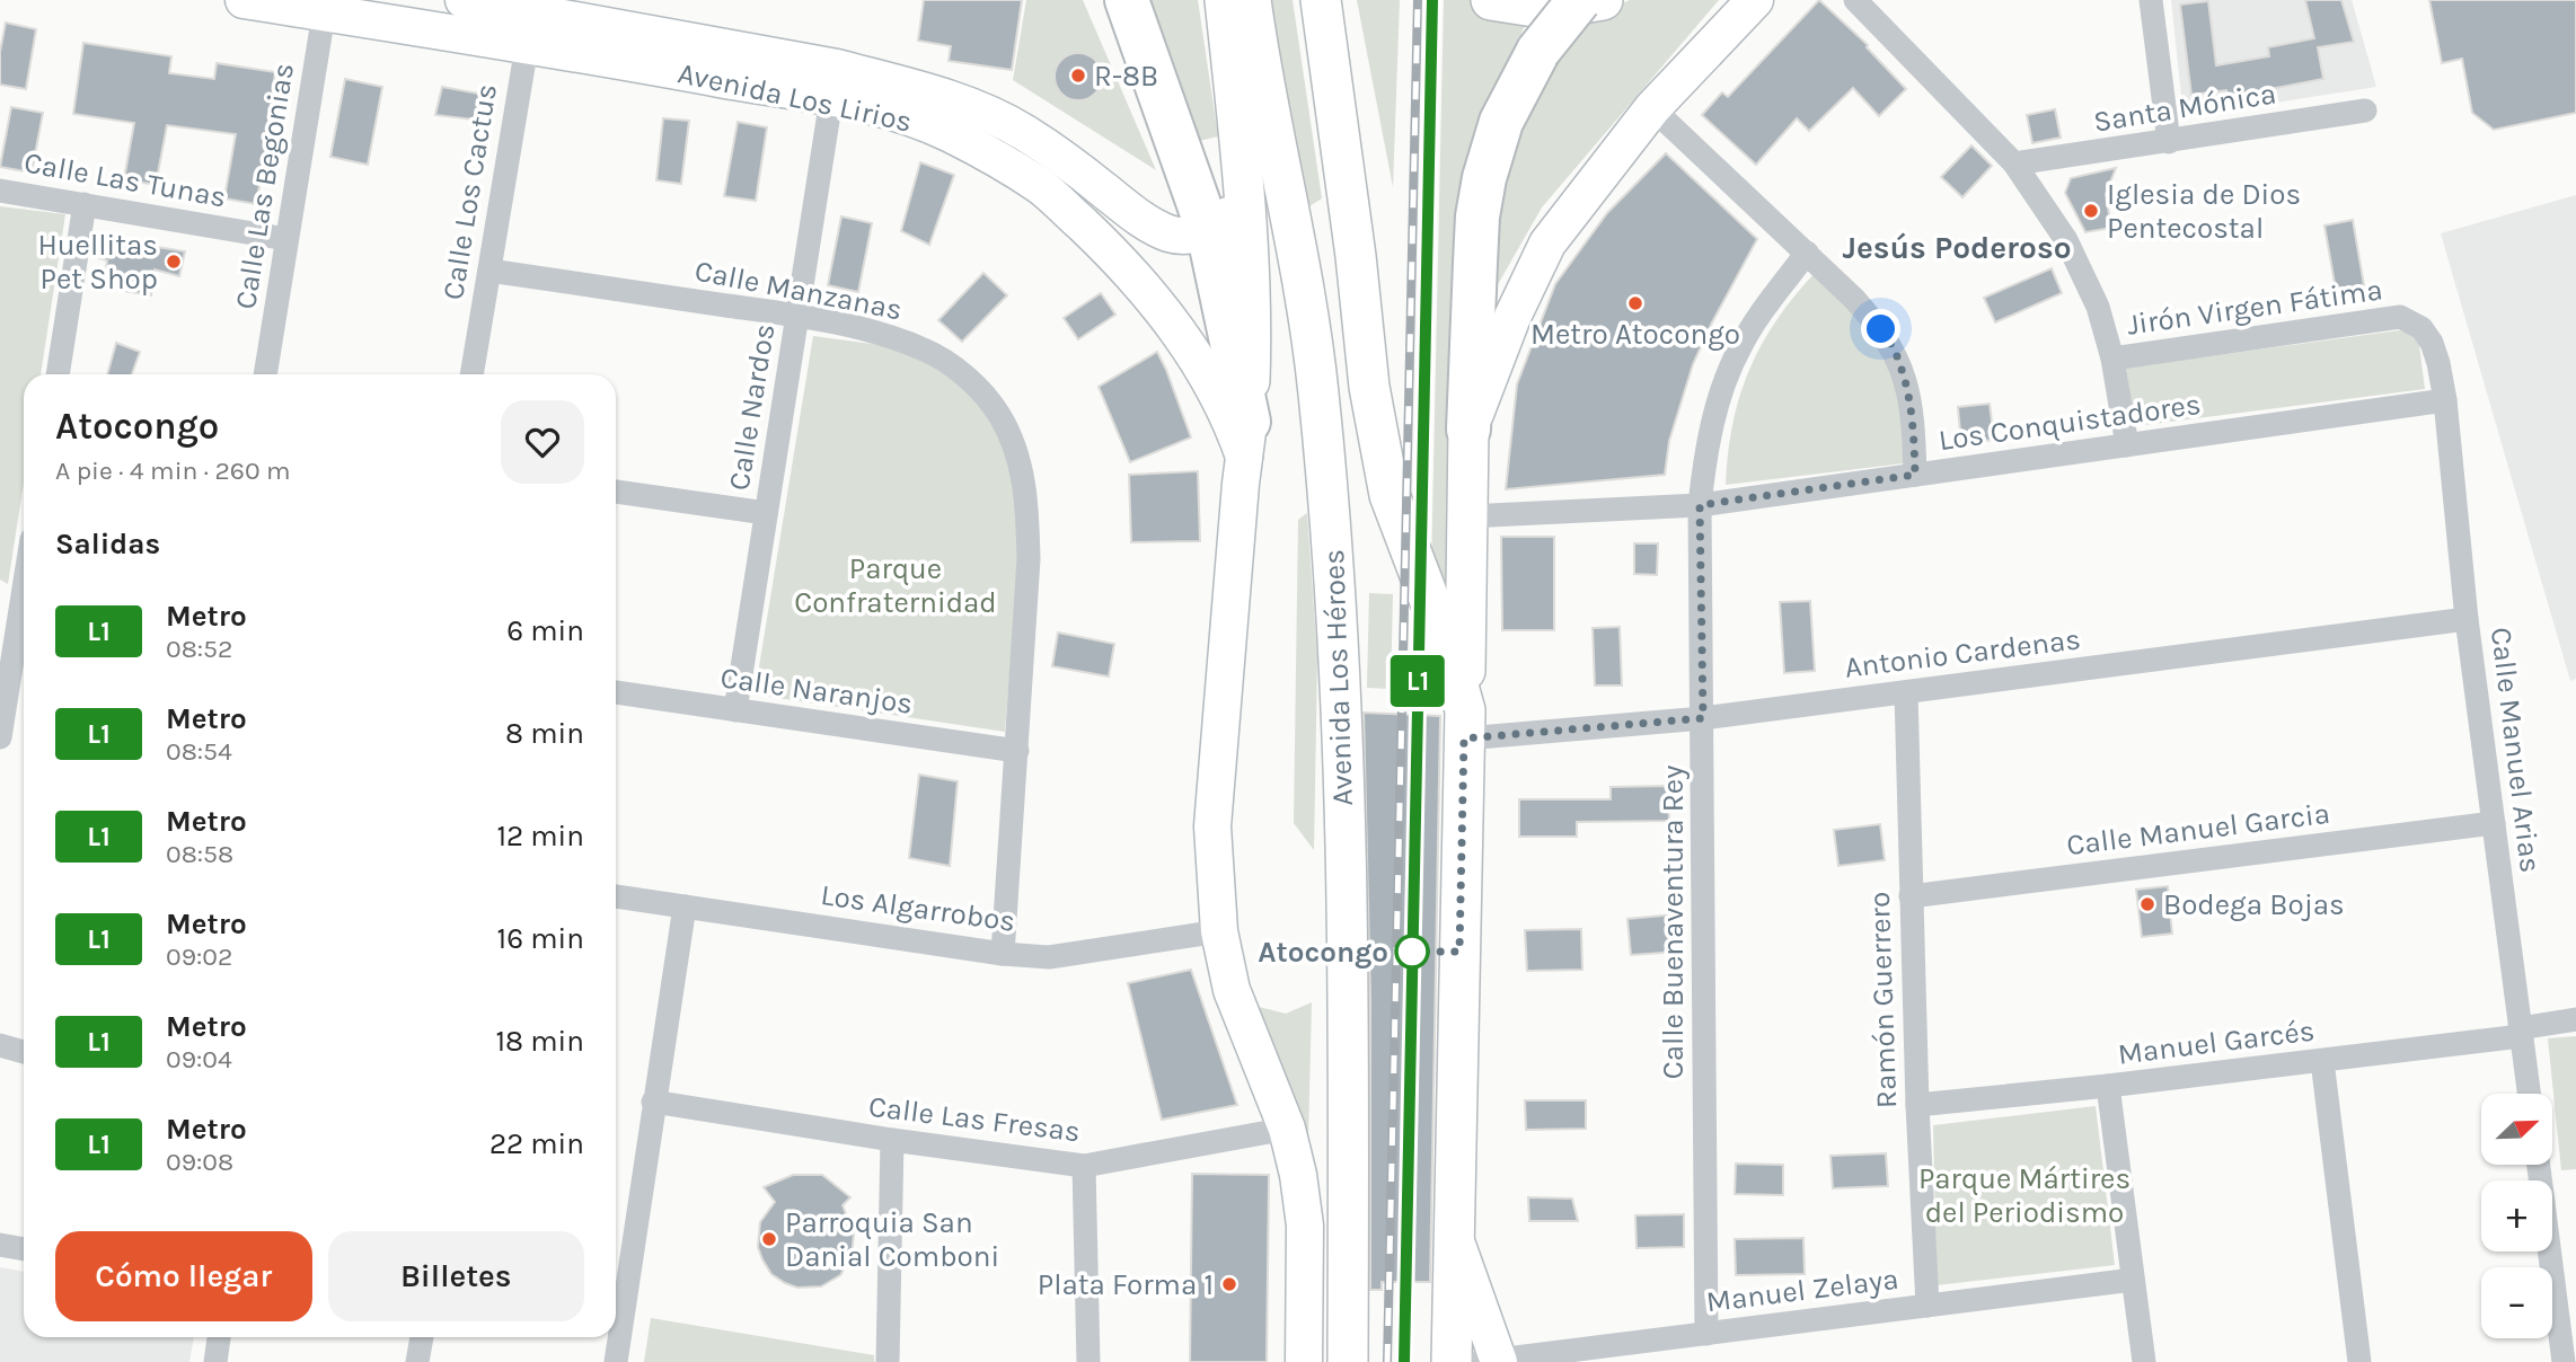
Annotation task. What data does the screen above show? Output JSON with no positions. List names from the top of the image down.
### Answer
{
  "streets": {
    "main road": ["Avenida Los Lirios", "Avenida Los Héroes"],
    "street": [
      "Santa Mónica",
      "Calle Las Tunas",
      "Calle Las Begonias",
      "Calle Los Cactus",
      "Calle Manzanas",
      "Jirón Virgen Fátima",
      "Calle Nardos",
      "Los Conquistadores",
      "Antonio Cardenas",
      "Calle Naranjos",
      "Calle Manuel Arias",
      "Calle Manuel Garcia",
      "Los Algarrobos",
      "Calle Buenaventura Rey",
      "Ramón Guerrero",
      "Manuel Garcés",
      "Calle Las Fresas",
      "Manuel Zelaya"
    ]
  },
  "crossings": [
    ["Avenida Los Lirios", "Calle Las Begonias"],
    ["Avenida Los Lirios", "Calle Los Cactus"],
    ["Avenida Los Lirios", "Calle Nardos"],
    ["Calle Las Tunas", "Calle Las Begonias"],
    ["Calle Los Cactus", "Calle Manzanas"],
    ["Calle Manzanas", "Calle Nardos"],
    ["Calle Manzanas", "Calle Naranjos"],
    ["Calle Manzanas", "Los Algarrobos"],
    ["Jirón Virgen Fátima", "Los Conquistadores"],
    ["Jirón Virgen Fátima", "Calle Manuel Arias"],
    ["Calle Nardos", "Calle Naranjos"],
    ["Los Conquistadores", "Calle Manuel Arias"],
    ["Los Conquistadores", "Calle Buenaventura Rey"],
    ["Antonio Cardenas", "Calle Manuel Arias"],
    ["Antonio Cardenas", "Calle Buenaventura Rey"],
    ["Antonio Cardenas", "Ramón Guerrero"],
    ["Calle Manuel Arias", "Calle Manuel Garcia"],
    ["Calle Manuel Arias", "Manuel Garcés"],
    ["Calle Manuel Garcia", "Ramón Guerrero"],
    ["Calle Buenaventura Rey", "Manuel Zelaya"],
    ["Ramón Guerrero", "Manuel Garcés"],
    ["Ramón Guerrero", "Manuel Zelaya"]
  ],
  "districts": ["Jesús Poderoso"],
  "parks": ["Parque Confraternidad", "Parque Mártires del Periodismo"],
  "places": [
    "R-8B",
    "Iglesia de Dios Pentecostal",
    "Huellitas Pet Shop",
    "Metro Atocongo",
    "Bodega Bojas",
    "Atocongo",
    "Parroquia San Danial Comboni",
    "Plata Forma 1"
  ],
  "lines": ["metro line L1"],
  "north": "top right",
  "page": {
    "on_map": "L1",
    "heading": [
      ["Atocongo", "A pie · 4 min · 260 m"],
      "Salidas"
    ],
    "list": [
      {
        "mark": "L1",
        "name": "Metro",
        "note": "08:52",
        "value": "6 min"
      },
      {
        "mark": "L1",
        "name": "Metro",
        "note": "08:54",
        "value": "8 min"
      },
      {
        "mark": "L1",
        "name": "Metro",
        "note": "08:58",
        "value": "12 min"
      },
      {
        "mark": "L1",
        "name": "Metro",
        "note": "09:02",
        "value": "16 min"
      },
      {
        "mark": "L1",
        "name": "Metro",
        "note": "09:04",
        "value": "18 min"
      },
      {
        "mark": "L1",
        "name": "Metro",
        "note": "09:08",
        "value": "22 min"
      }
    ],
    "map_buttons": ["+", "−"],
    "buttons": ["Cómo llegar", "Billetes"]
  }
}
